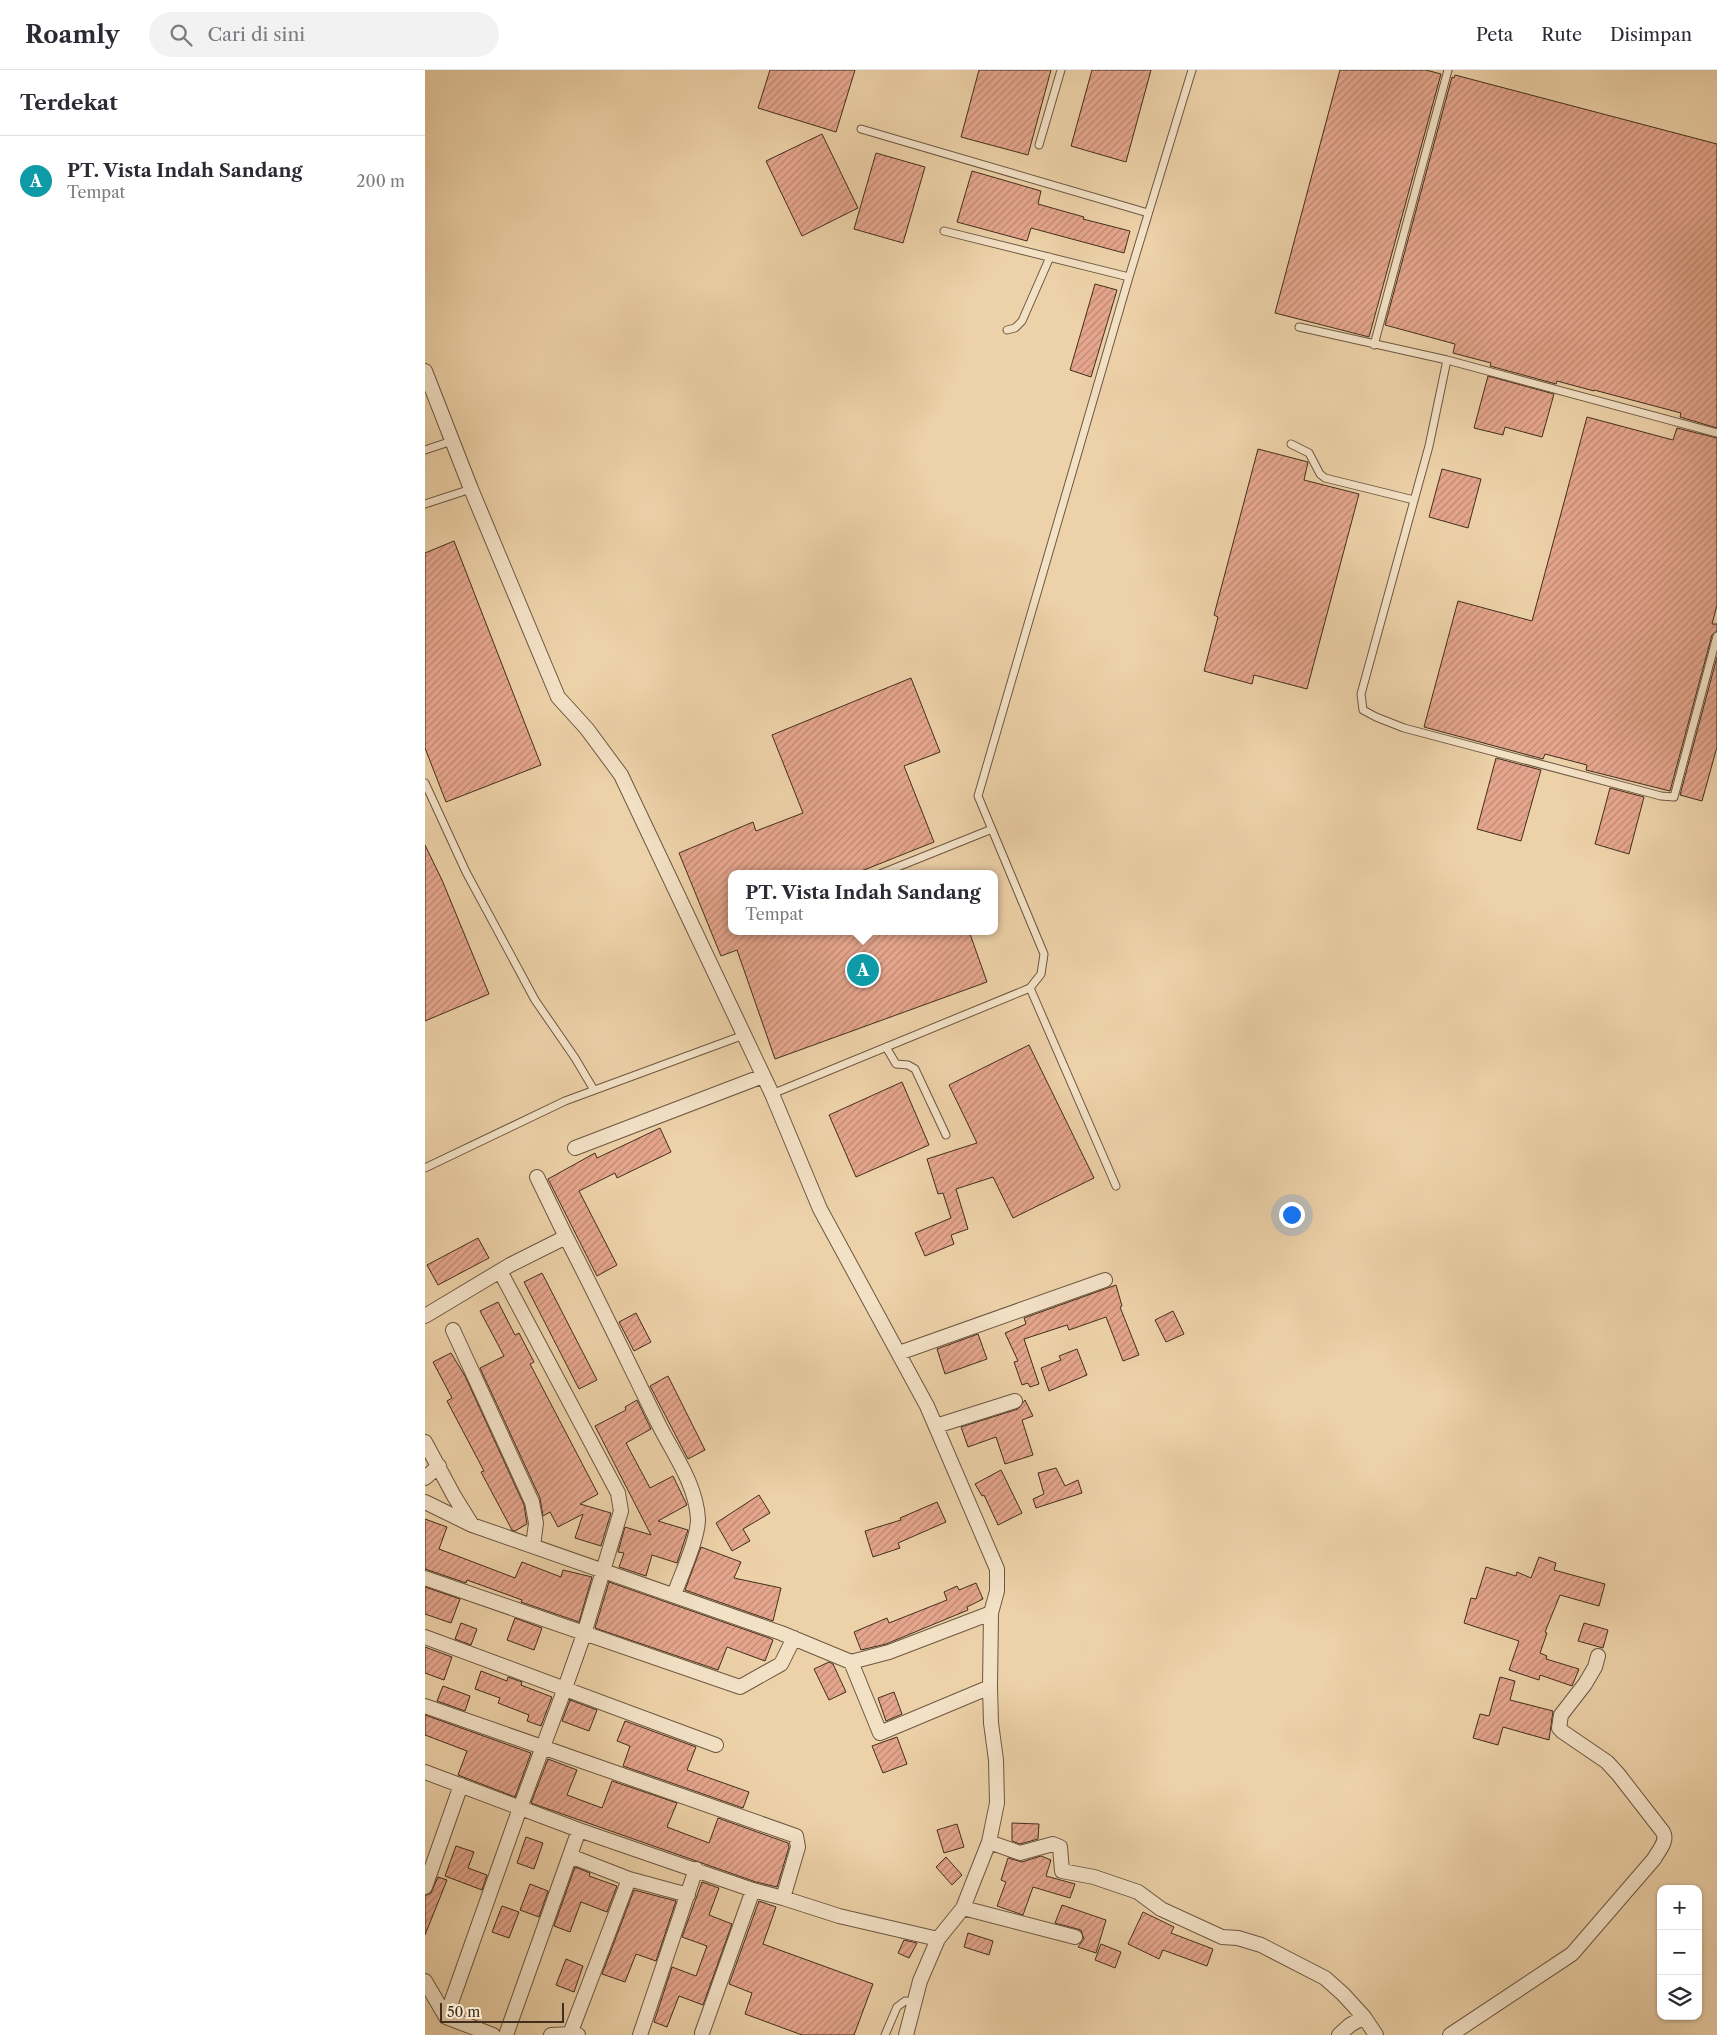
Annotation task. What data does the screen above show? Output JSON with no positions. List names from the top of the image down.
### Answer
{
  "scale_bar": "50 m",
  "page": {
    "header": "Roamly",
    "search": "Cari di sini",
    "nav": ["Peta", "Rute", "Disimpan"],
    "heading": "Terdekat",
    "list": [
      {
        "mark": "A",
        "name": "PT. Vista Indah Sandang",
        "note": "Tempat",
        "value": "200 m"
      }
    ],
    "popup": ["PT. Vista Indah Sandang", "Tempat"],
    "pins": "A",
    "map_buttons": ["+", "−"],
    "scale": "50 m"
  }
}
